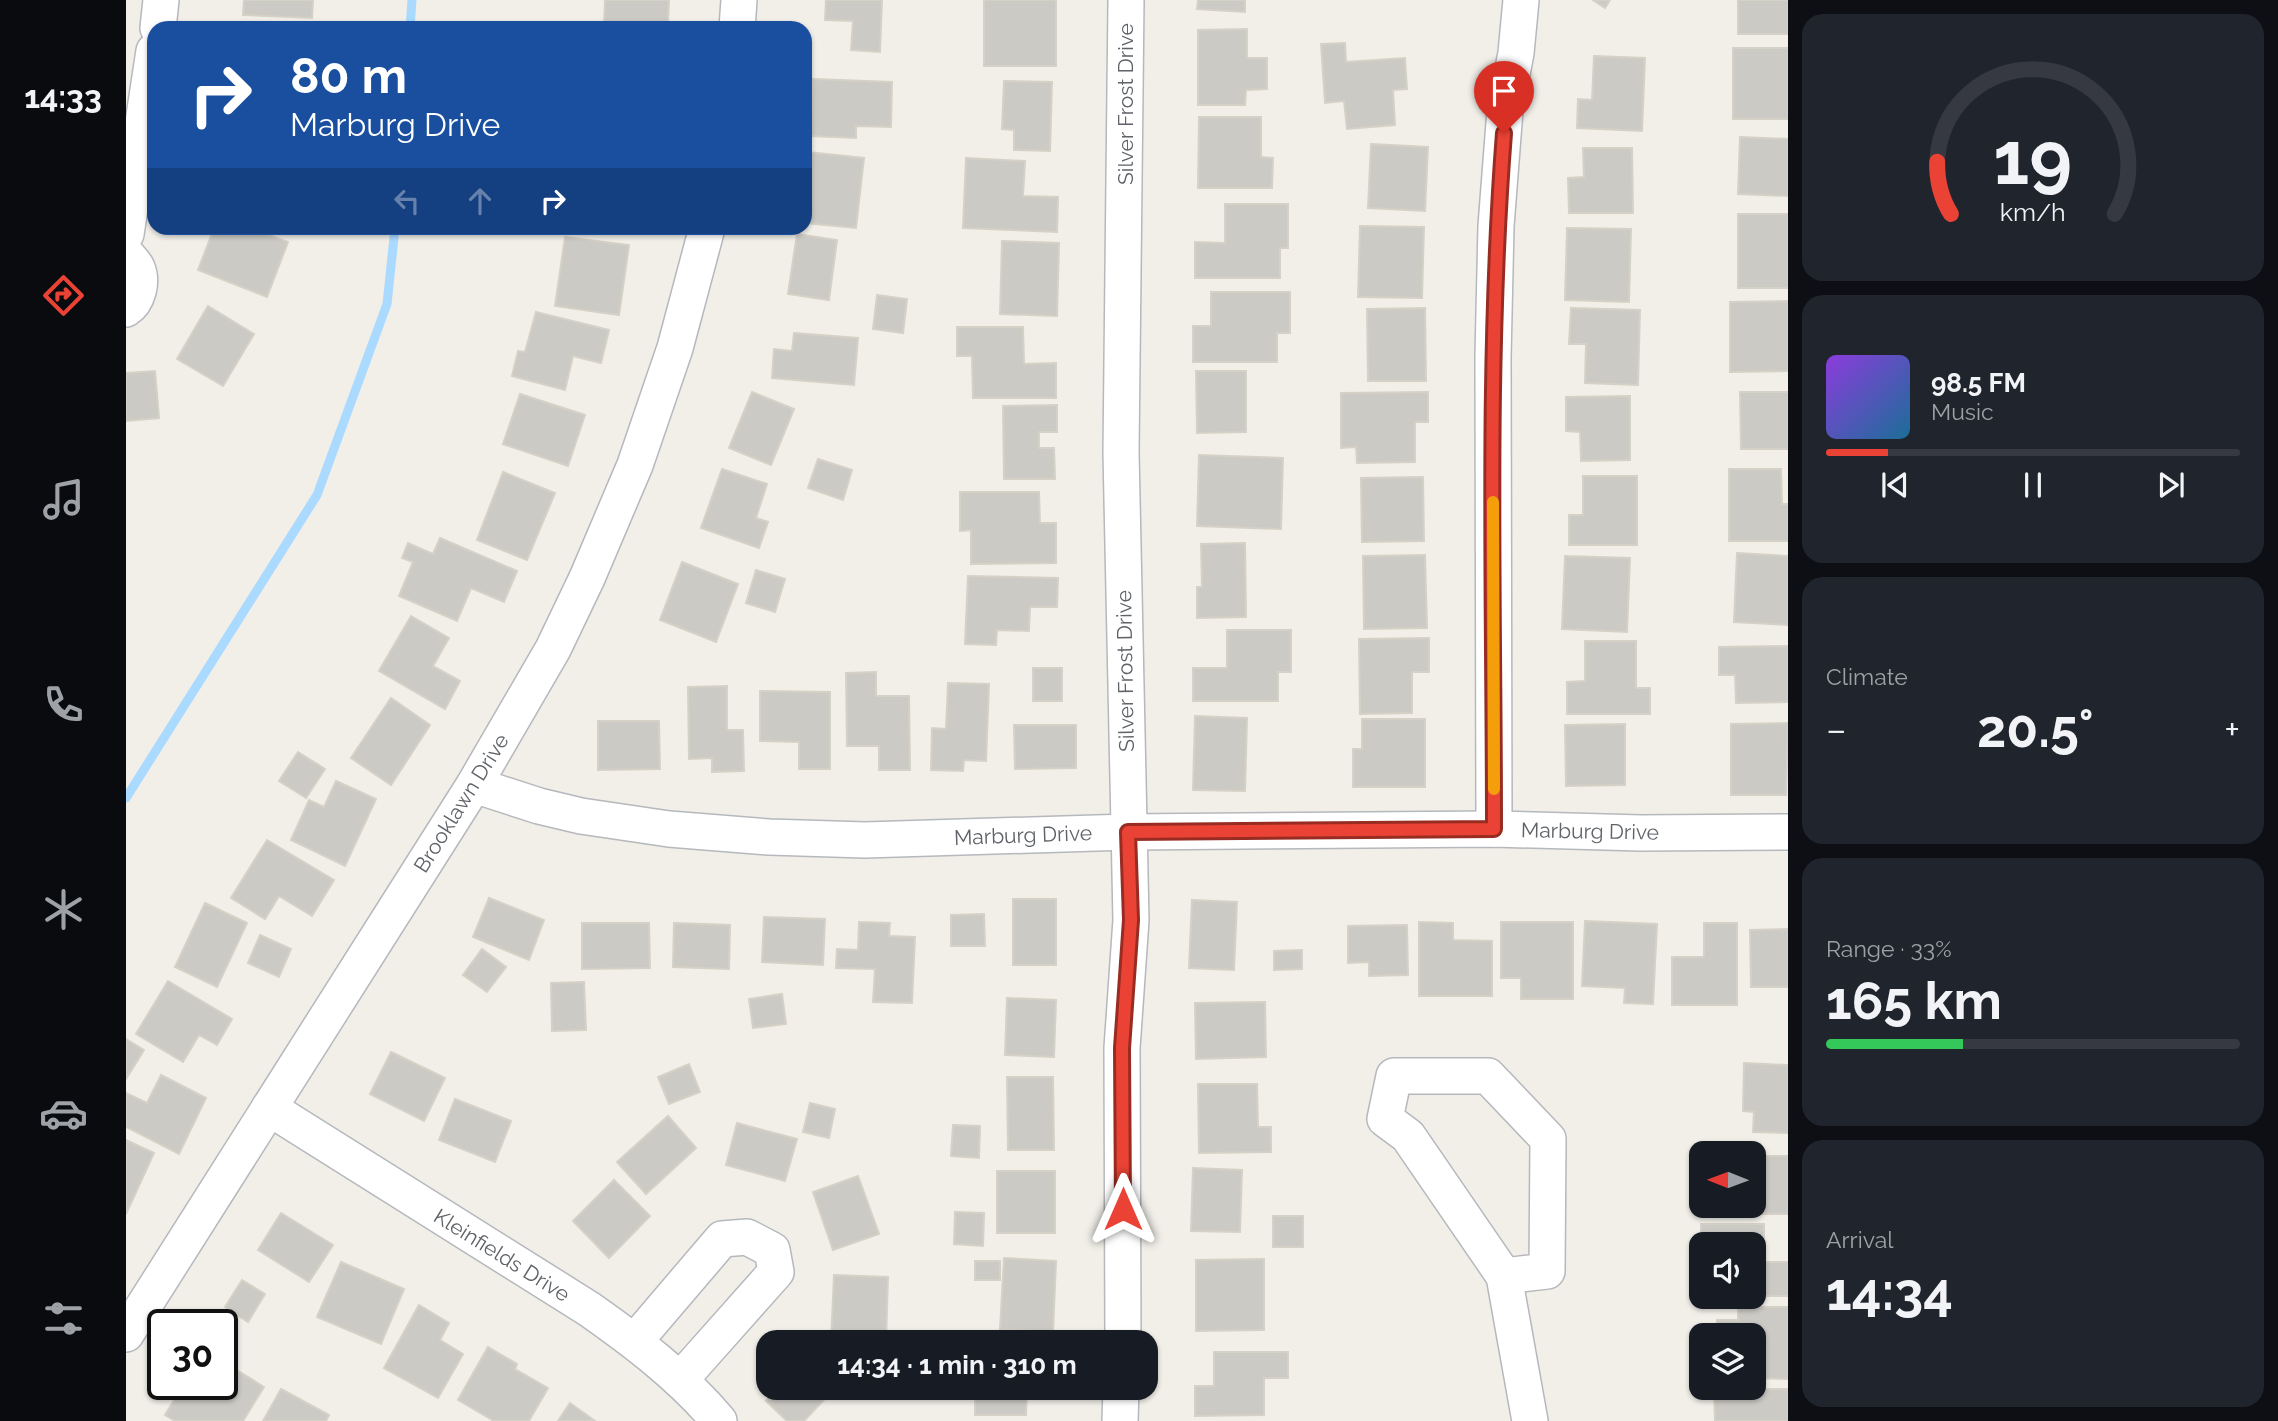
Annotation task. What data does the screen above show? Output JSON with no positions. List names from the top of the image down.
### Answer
{
  "streets": {
    "street": [
      "Silver Frost Drive",
      "Brooklawn Drive",
      "Marburg Drive",
      "Kleinfields Drive"
    ]
  },
  "crossings": [
    ["Silver Frost Drive", "Marburg Drive"],
    ["Brooklawn Drive", "Marburg Drive"],
    ["Brooklawn Drive", "Kleinfields Drive"]
  ],
  "north": "left",
  "page": {
    "tabs": "14:33",
    "turn": ["80 m", "Marburg Drive"],
    "song": ["98.5 FM", "Music"],
    "tile": [
      "Climate",
      ["Range · 33%", "165 km"],
      ["Arrival", "14:34"]
    ],
    "heat": ["−", "20.5°", "+"],
    "limit": "30",
    "trip": "14:34 · 1 min · 310 m",
    "gauge": ["19", "km/h"]
  }
}
